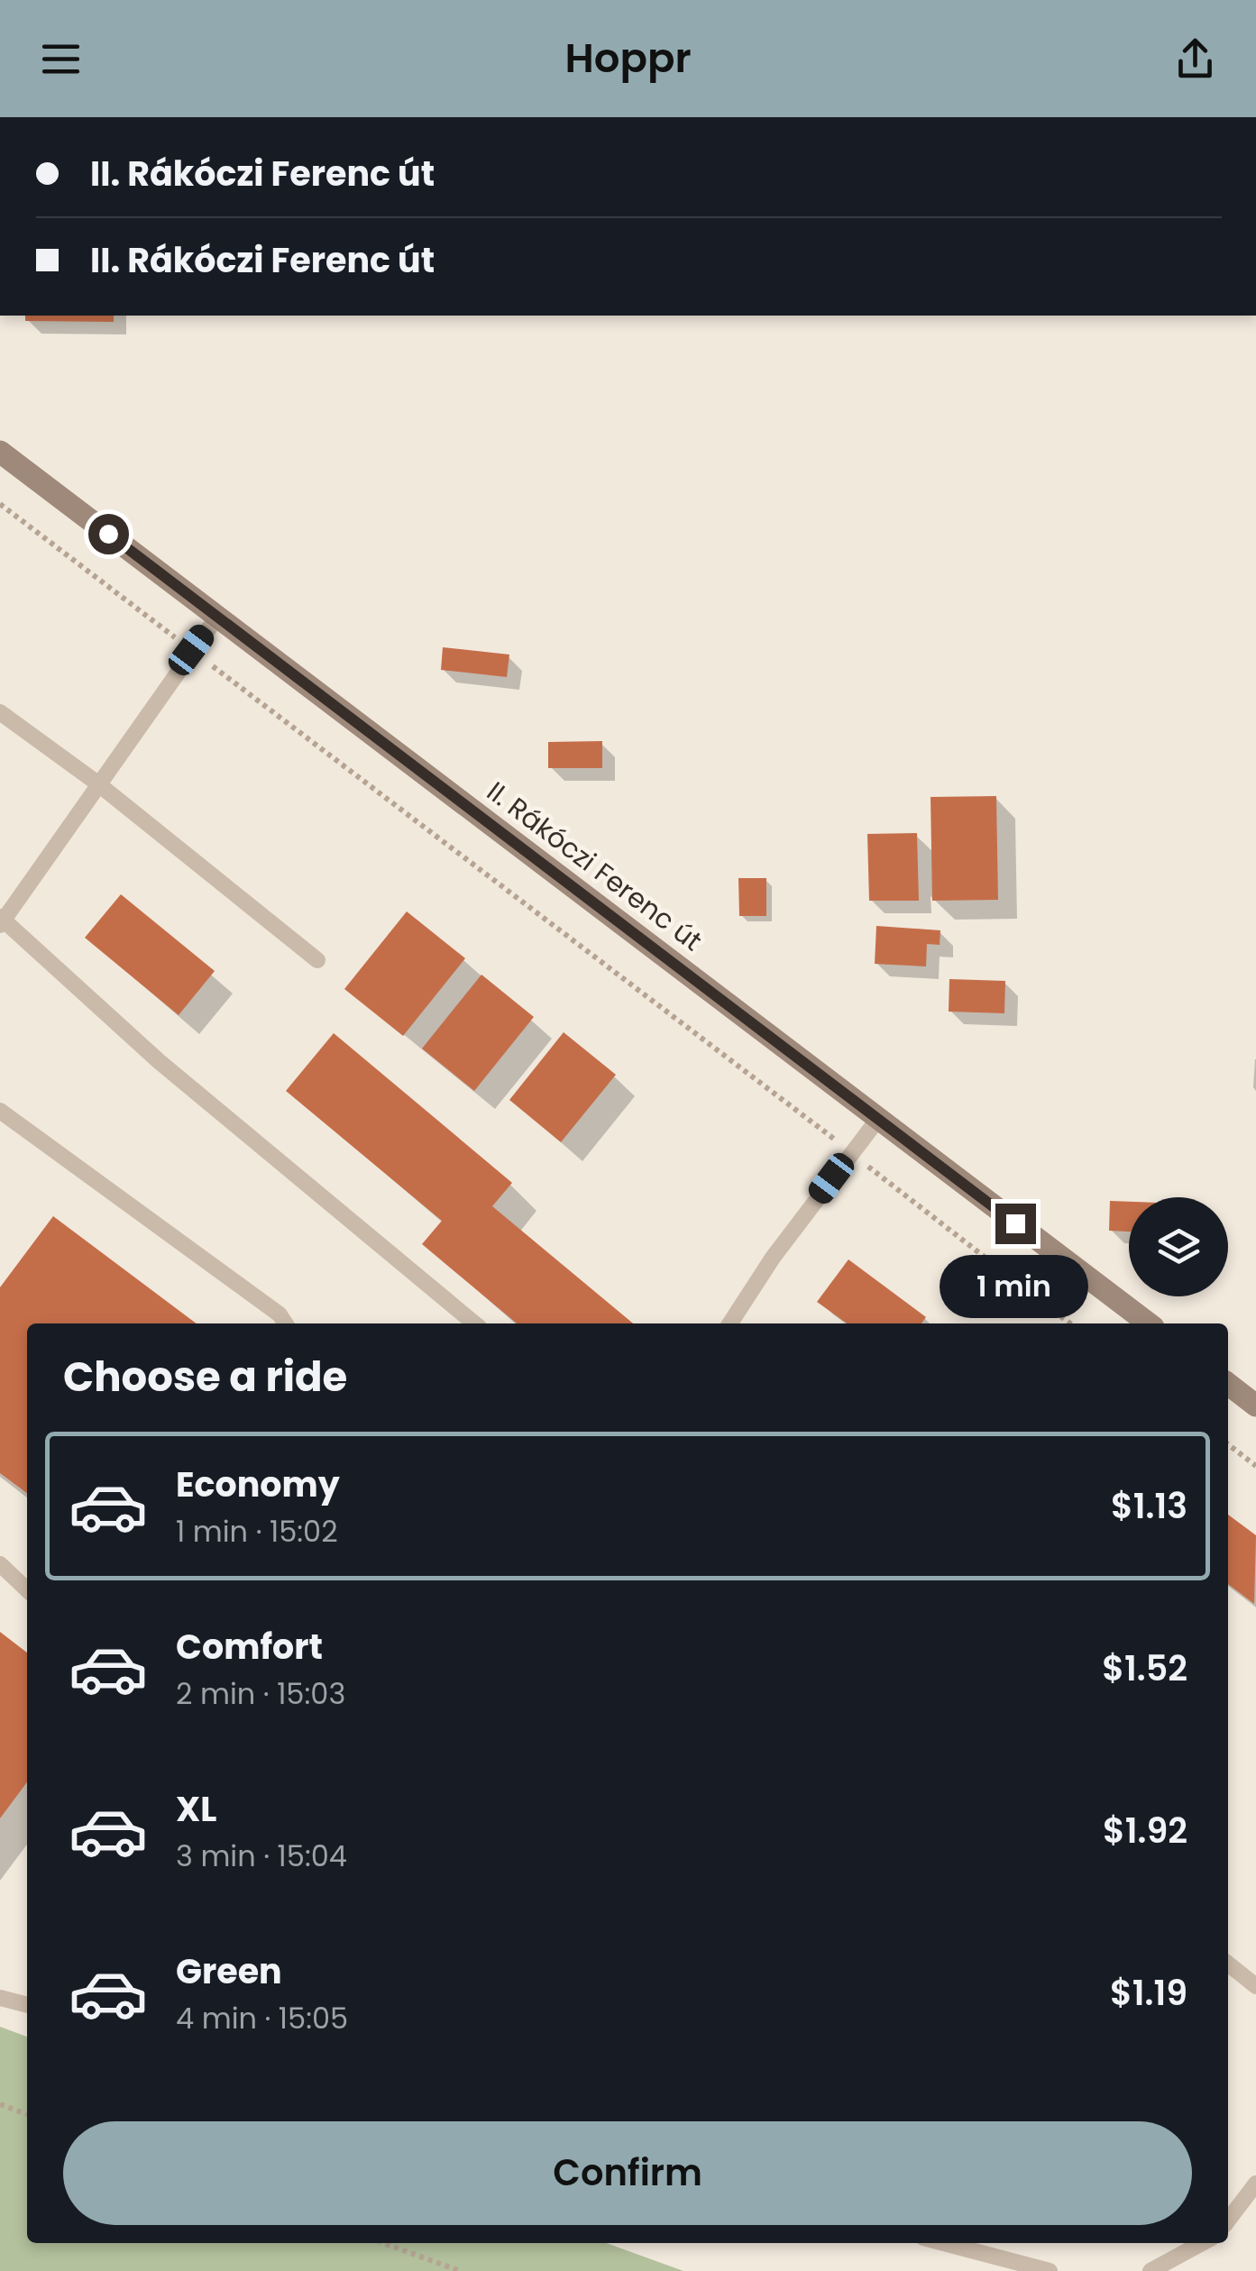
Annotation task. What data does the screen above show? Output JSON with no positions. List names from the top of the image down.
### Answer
{
  "streets": {
    "main road": ["II. Rákóczi Ferenc út"]
  },
  "page": {
    "header": "Hoppr",
    "banner": ["II. Rákóczi Ferenc út", "II. Rákóczi Ferenc út"],
    "bubble": "1 min",
    "heading": "Choose a ride",
    "list": [
      {
        "name": "Economy",
        "note": "1 min · 15:02",
        "value": "$1.13"
      },
      {
        "name": "Comfort",
        "note": "2 min · 15:03",
        "value": "$1.52"
      },
      {
        "name": "XL",
        "note": "3 min · 15:04",
        "value": "$1.92"
      },
      {
        "name": "Green",
        "note": "4 min · 15:05",
        "value": "$1.19"
      }
    ],
    "buttons": "Confirm"
  }
}
